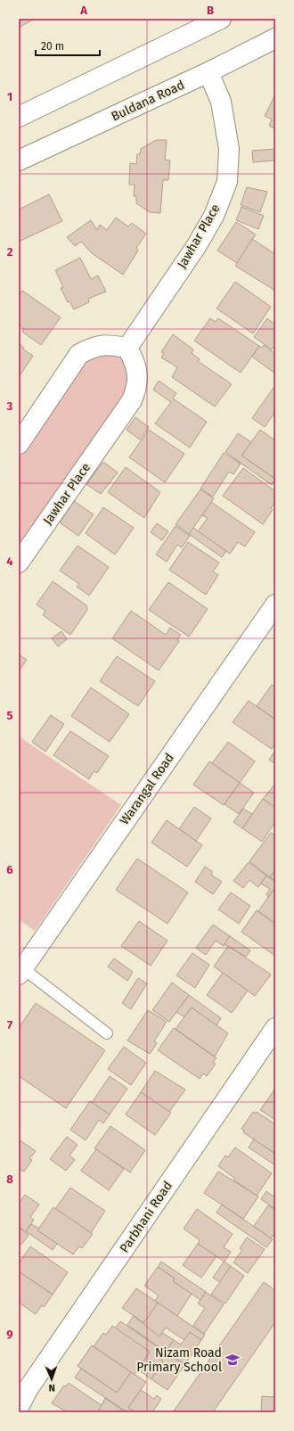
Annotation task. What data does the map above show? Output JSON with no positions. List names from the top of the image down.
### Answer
{
  "streets": {
    "street": [
      "Buldana Road",
      "Jawhar Place",
      "Warangal Road",
      "Parbhani Road"
    ]
  },
  "crossings": [
    ["Buldana Road", "Jawhar Place"]
  ],
  "places": {
    "school or university": ["Nizam Road Primary School"]
  },
  "scale_bar": "20 m",
  "north": "bottom",
  "grid": {
    "columns": ["A", "B"],
    "rows": [
      "1",
      "2",
      "3",
      "4",
      "5",
      "6",
      "7",
      "8",
      "9"
    ]
  }
}
